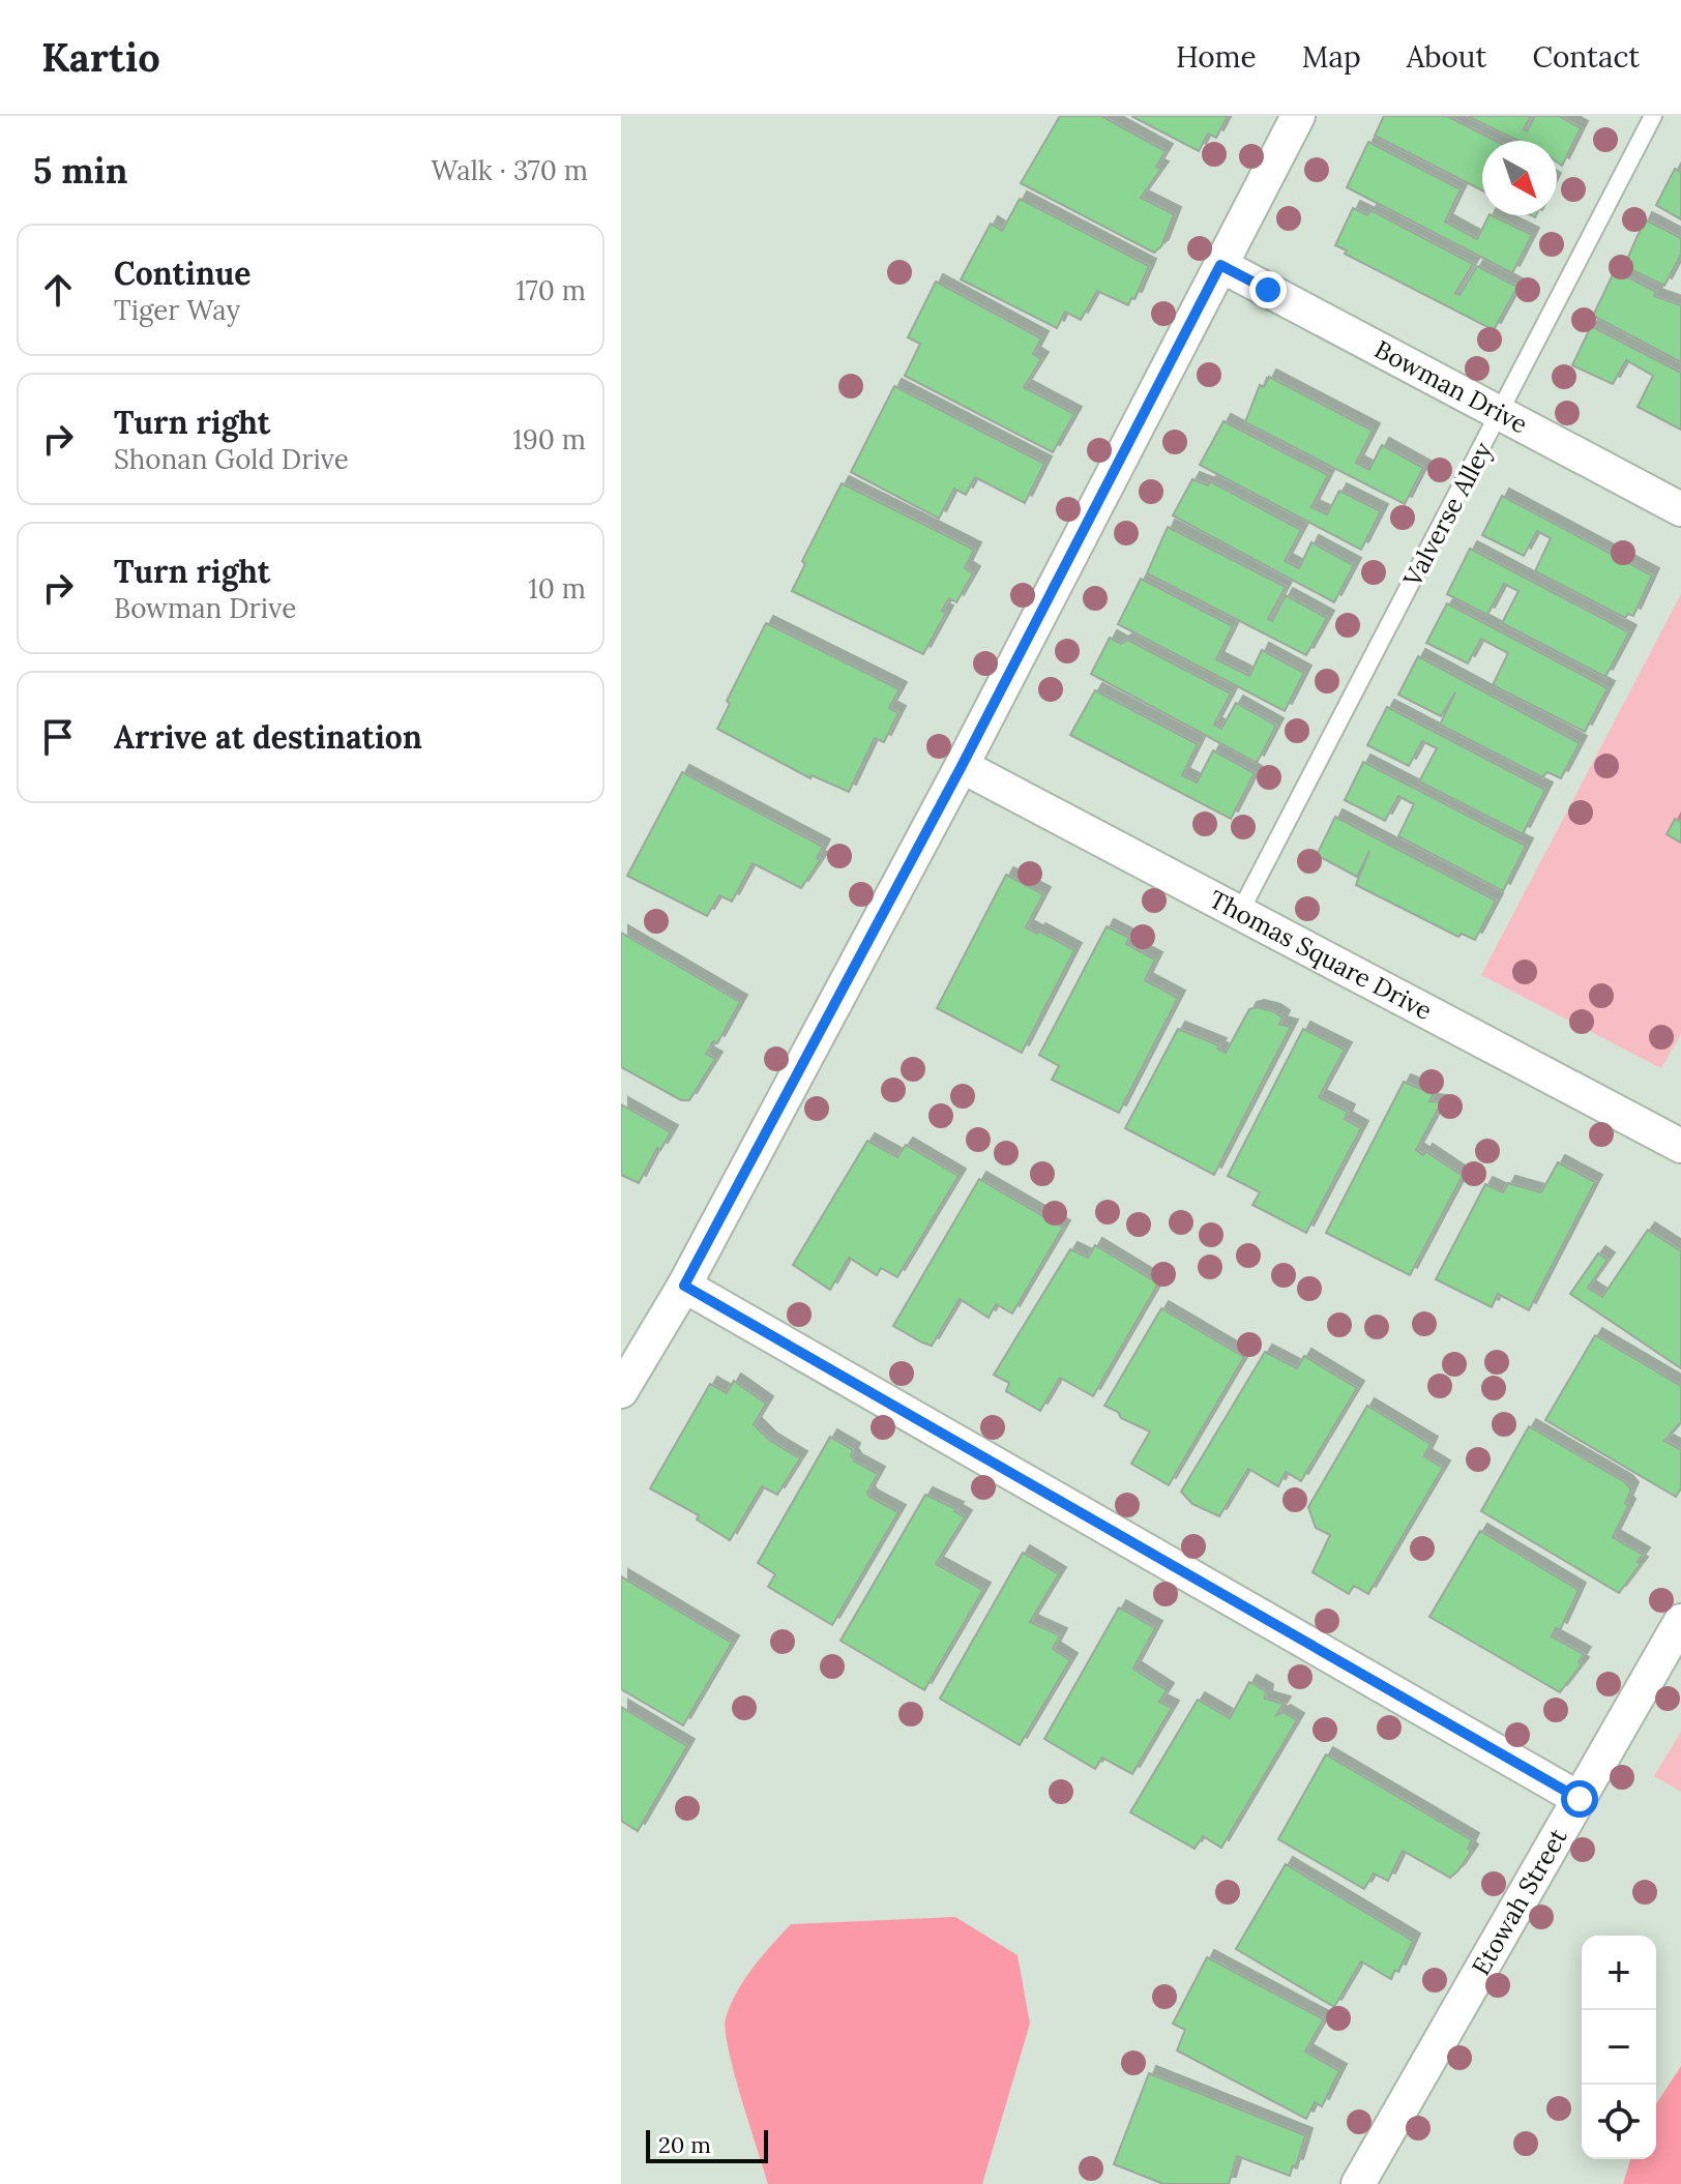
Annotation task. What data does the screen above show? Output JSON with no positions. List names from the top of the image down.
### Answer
{
  "streets": {
    "street": ["Bowman Drive", "Thomas Square Drive", "Etowah Street"],
    "lane": ["Valverse Alley"]
  },
  "crossings": [
    ["Bowman Drive", "Valverse Alley"],
    ["Valverse Alley", "Thomas Square Drive"]
  ],
  "scale_bar": "20 m",
  "north": "bottom right",
  "page": {
    "header": "Kartio",
    "nav": [
      "Home",
      "Map",
      "About",
      "Contact"
    ],
    "heading": ["5 min", "Walk · 370 m"],
    "list": [
      ["Continue", "Tiger Way", "170 m"],
      ["Turn right", "Shonan Gold Drive", "190 m"],
      ["Turn right", "Bowman Drive", "10 m"],
      "Arrive at destination"
    ],
    "map_buttons": ["+", "−"],
    "scale": "20 m"
  }
}
